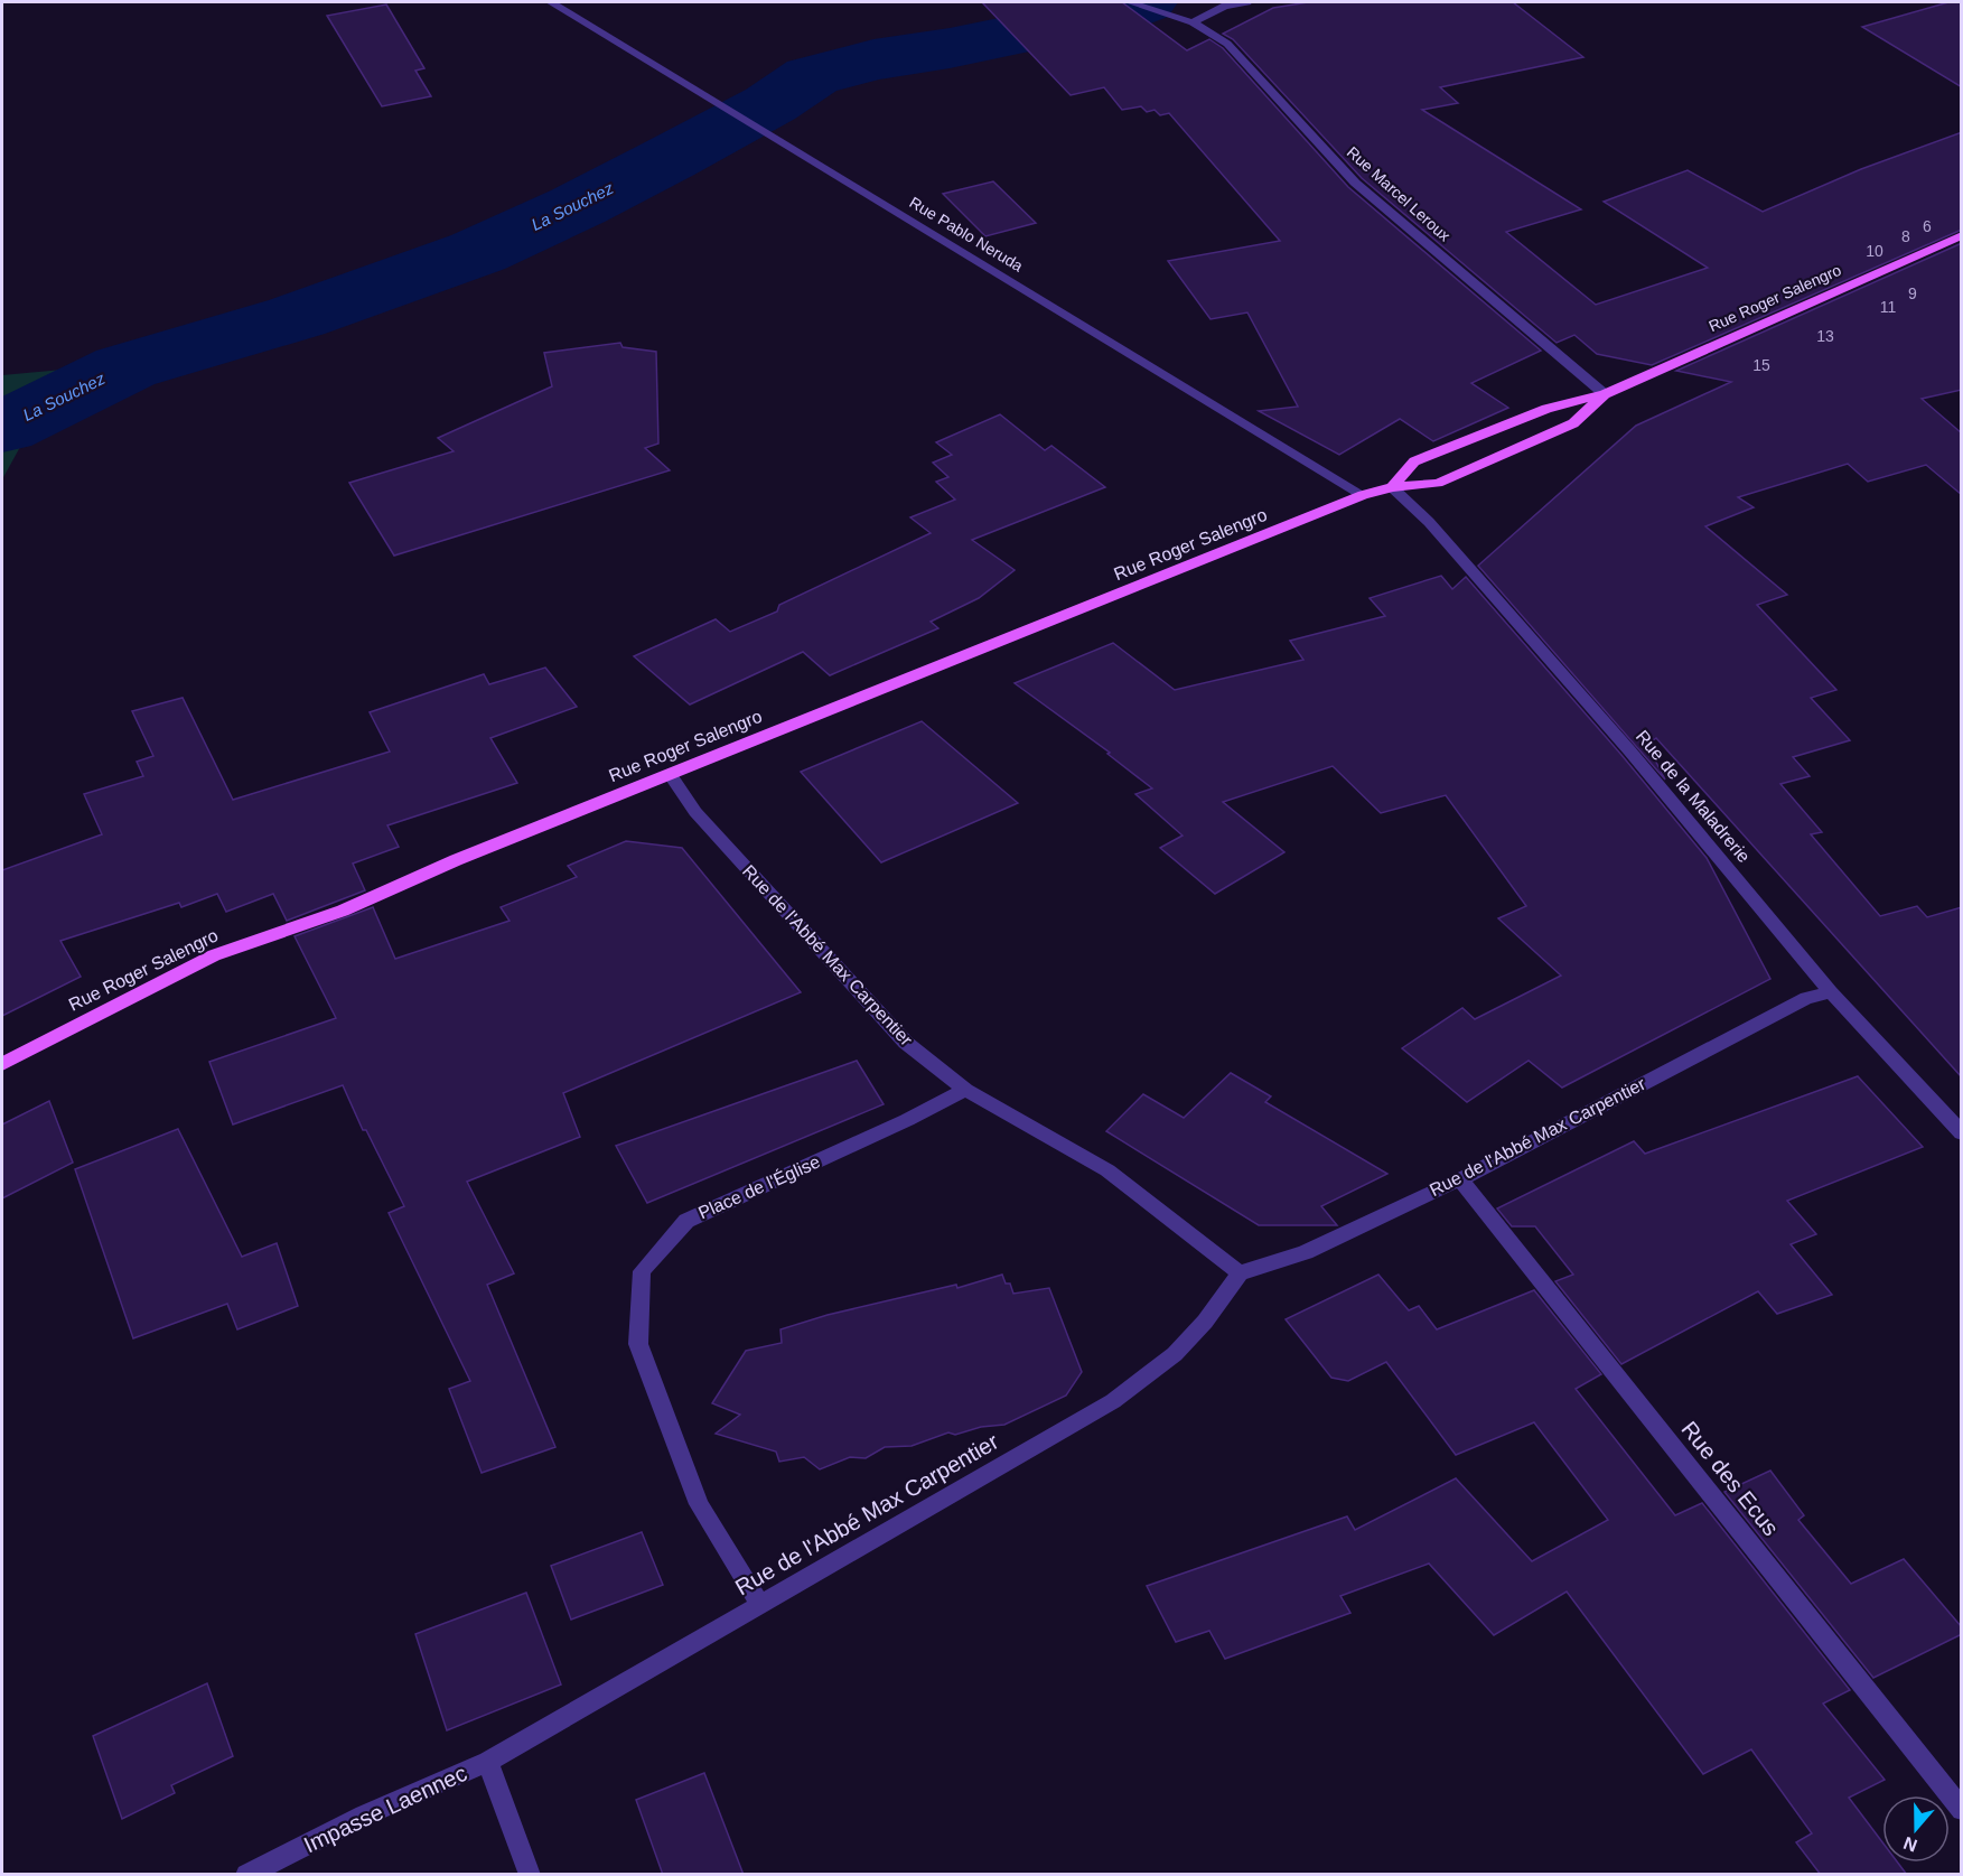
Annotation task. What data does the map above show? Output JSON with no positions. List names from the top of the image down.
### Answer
{
  "streets": {
    "main road": ["Rue Roger Salengro"],
    "street": [
      "Rue Marcel Leroux",
      "Rue Pablo Neruda",
      "Rue de la Maladrerie",
      "Rue de l'Abbé Max Carpentier",
      "Place de l'Église",
      "Rue des Ecus",
      "Impasse Laennec"
    ]
  },
  "crossings": [
    ["Rue Marcel Leroux", "Rue Roger Salengro"],
    ["Rue Pablo Neruda", "Rue Roger Salengro"],
    ["Rue Roger Salengro", "Rue de la Maladrerie"],
    ["Rue Roger Salengro", "Rue de l'Abbé Max Carpentier"],
    ["Rue de la Maladrerie", "Rue de l'Abbé Max Carpentier"],
    ["Rue de l'Abbé Max Carpentier", "Place de l'Église"],
    ["Rue de l'Abbé Max Carpentier", "Rue des Ecus"],
    ["Rue de l'Abbé Max Carpentier", "Impasse Laennec"]
  ],
  "water": ["La Souchez"],
  "house_numbers": [
    "6",
    "8",
    "10",
    "9",
    "11",
    "13",
    "15"
  ],
  "north": "bottom"
}
